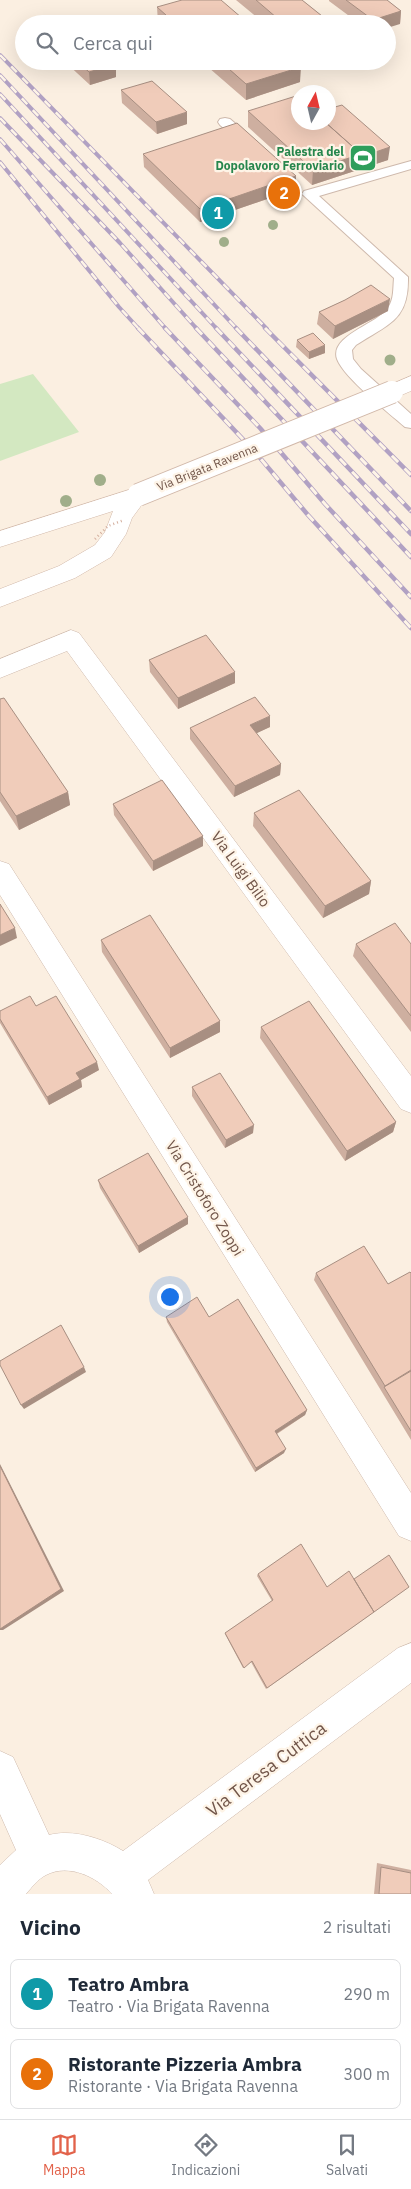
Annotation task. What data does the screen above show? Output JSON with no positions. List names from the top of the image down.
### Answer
{
  "streets": {
    "street": [
      "Via Brigata Ravenna",
      "Via Luigi Bilio",
      "Via Cristoforo Zoppi",
      "Via Teresa Cuttica"
    ]
  },
  "places": {
    "sports": ["Palestra del Dopolavoro Ferroviario"]
  },
  "north": "top",
  "page": {
    "search": "Cerca qui",
    "pins": ["2", "1"],
    "heading": ["Vicino", "2 risultati"],
    "list": [
      {
        "mark": "1",
        "name": "Teatro Ambra",
        "note": "Teatro · Via Brigata Ravenna",
        "value": "290 m"
      },
      {
        "mark": "2",
        "name": "Ristorante Pizzeria Ambra",
        "note": "Ristorante · Via Brigata Ravenna",
        "value": "300 m"
      }
    ],
    "nav": ["Mappa", "Indicazioni", "Salvati"]
  }
}
